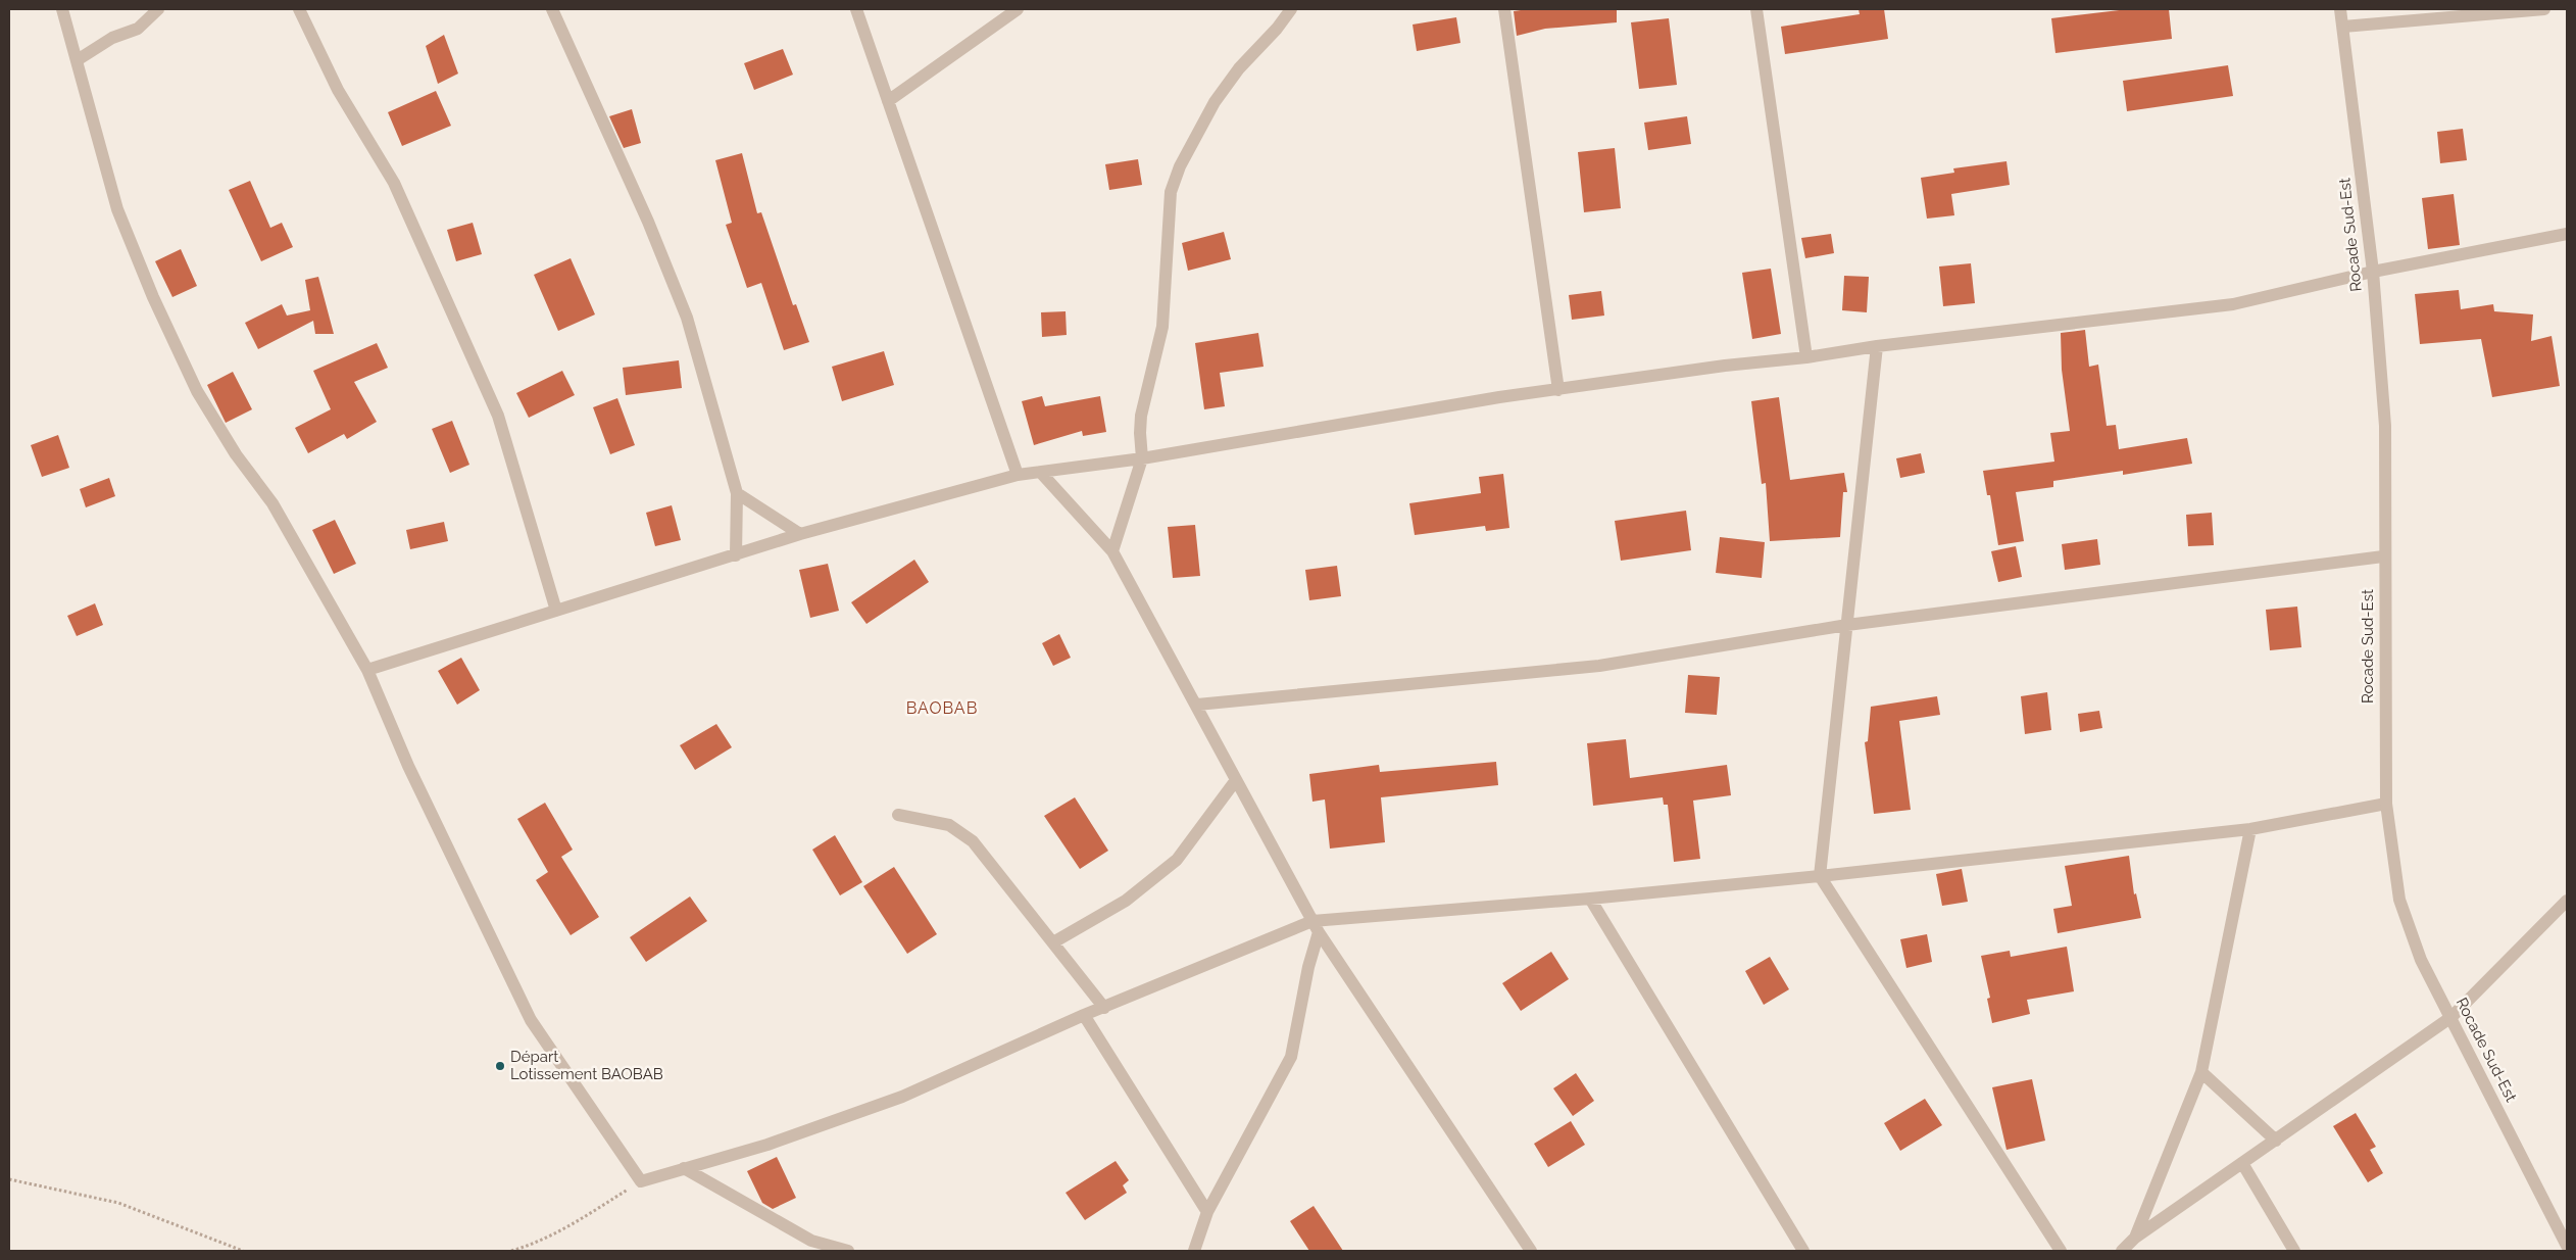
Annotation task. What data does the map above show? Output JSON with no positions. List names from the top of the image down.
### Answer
{
  "streets": {
    "street": ["Rocade Sud-Est"]
  },
  "districts": ["BAOBAB"],
  "places": ["Départ Lotissement BAOBAB"]
}
